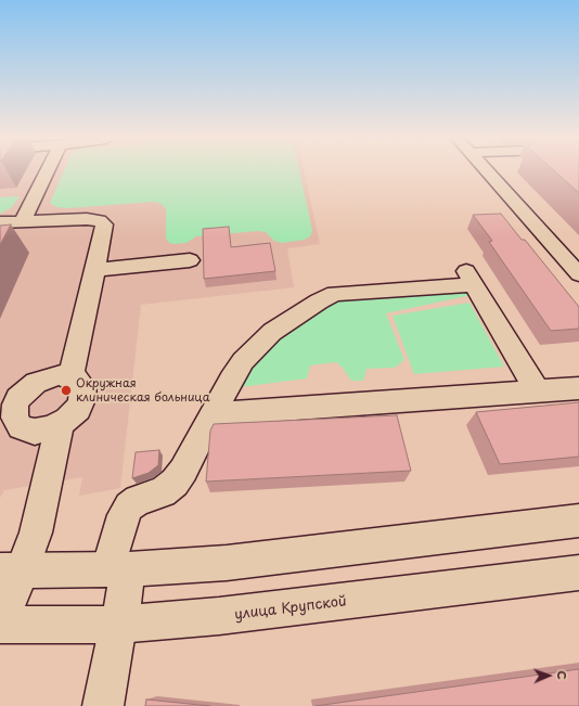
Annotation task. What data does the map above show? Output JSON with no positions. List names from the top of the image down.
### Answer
{
  "streets": {
    "main road": ["улица Крупской"]
  },
  "places": ["Окружная клиническая больница"],
  "north": "right"
}
